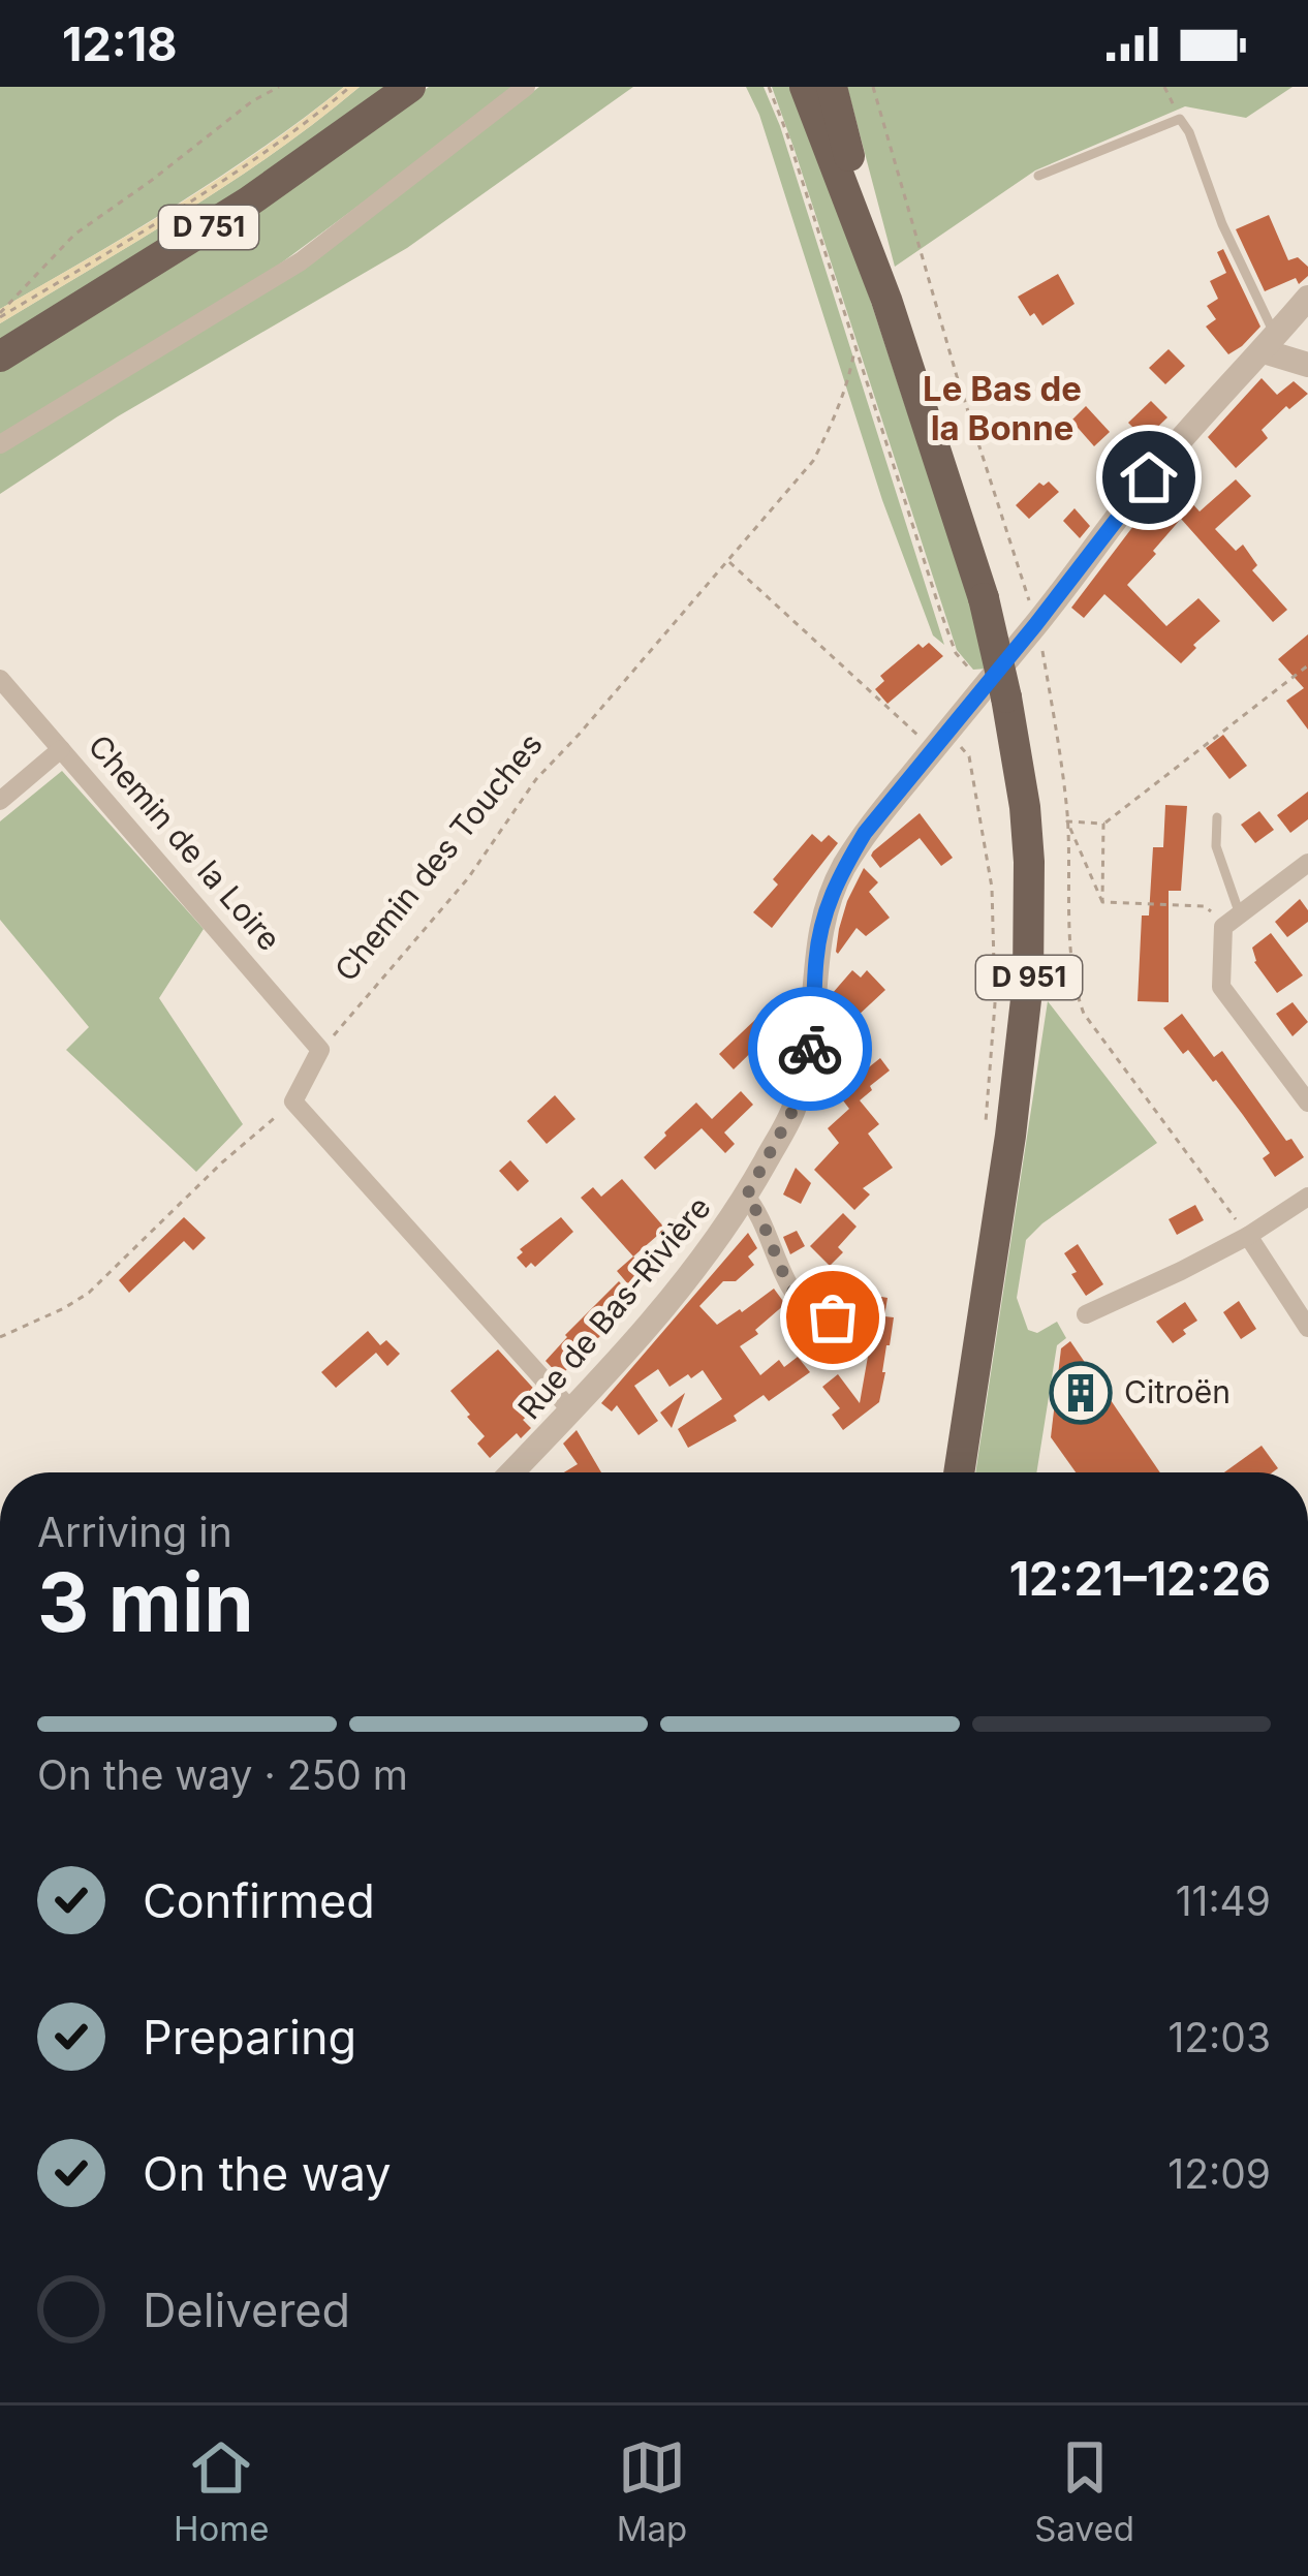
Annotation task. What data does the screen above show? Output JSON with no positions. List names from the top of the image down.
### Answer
{
  "streets": {
    "main road": ["D 751", "D 951"],
    "street": ["Chemin de la Loire", "Rue de Bas-Rivière"],
    "path": ["Chemin des Touches"]
  },
  "crossings": [
    ["Chemin de la Loire", "Chemin des Touches"],
    ["D 951", "Rue de Bas-Rivière"]
  ],
  "districts": ["Le Bas de la Bonne"],
  "places": {
    "building": ["Citroën"]
  },
  "page": {
    "status": "12:18",
    "heading": ["3 min", "Arriving in", "12:21–12:26"],
    "bar": "On the way · 250 m",
    "list": [
      ["Confirmed", "11:49"],
      ["Preparing", "12:03"],
      ["On the way", "12:09"],
      "Delivered"
    ],
    "tabs": ["Home", "Map", "Saved"]
  }
}
